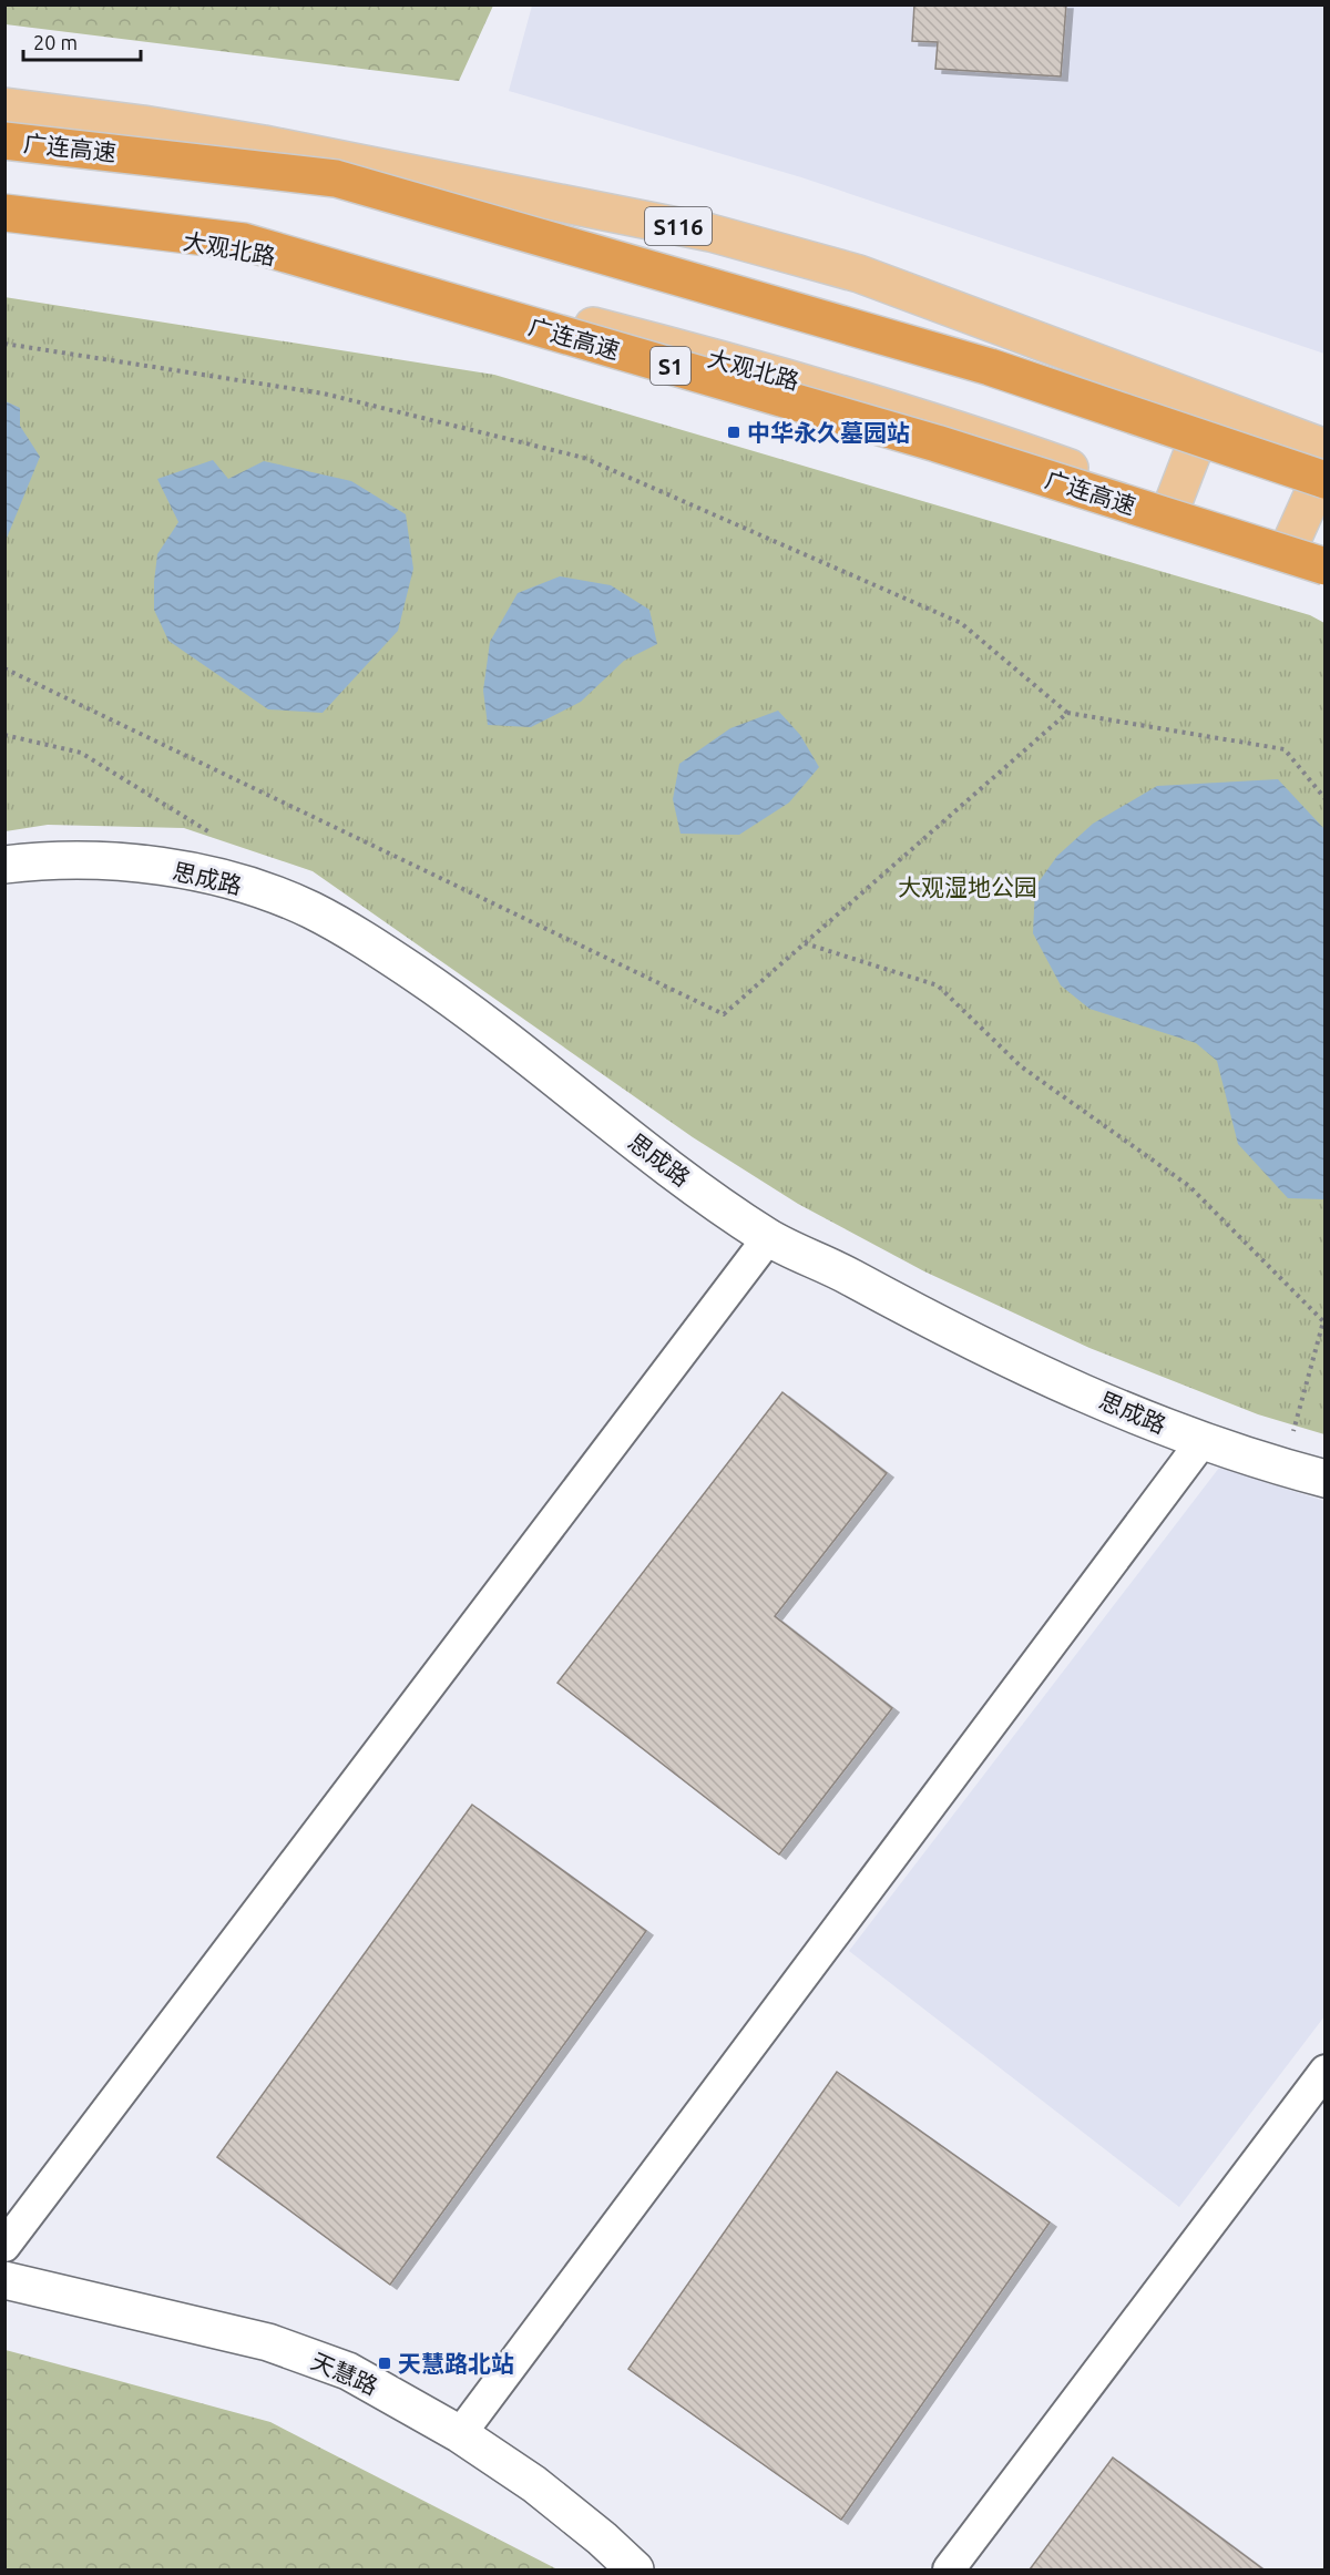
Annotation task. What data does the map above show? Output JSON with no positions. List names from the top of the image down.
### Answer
{
  "streets": {
    "highway": ["广连高速", "S1"],
    "main road": ["S116", "大观北路"],
    "street": ["思成路", "天慧路"]
  },
  "crossings": [
    ["广连高速", "大观北路"]
  ],
  "parks": ["大观湿地公园"],
  "places": {
    "transit": ["中华永久墓园站", "天慧路北站"]
  },
  "scale_bar": "20 m"
}
